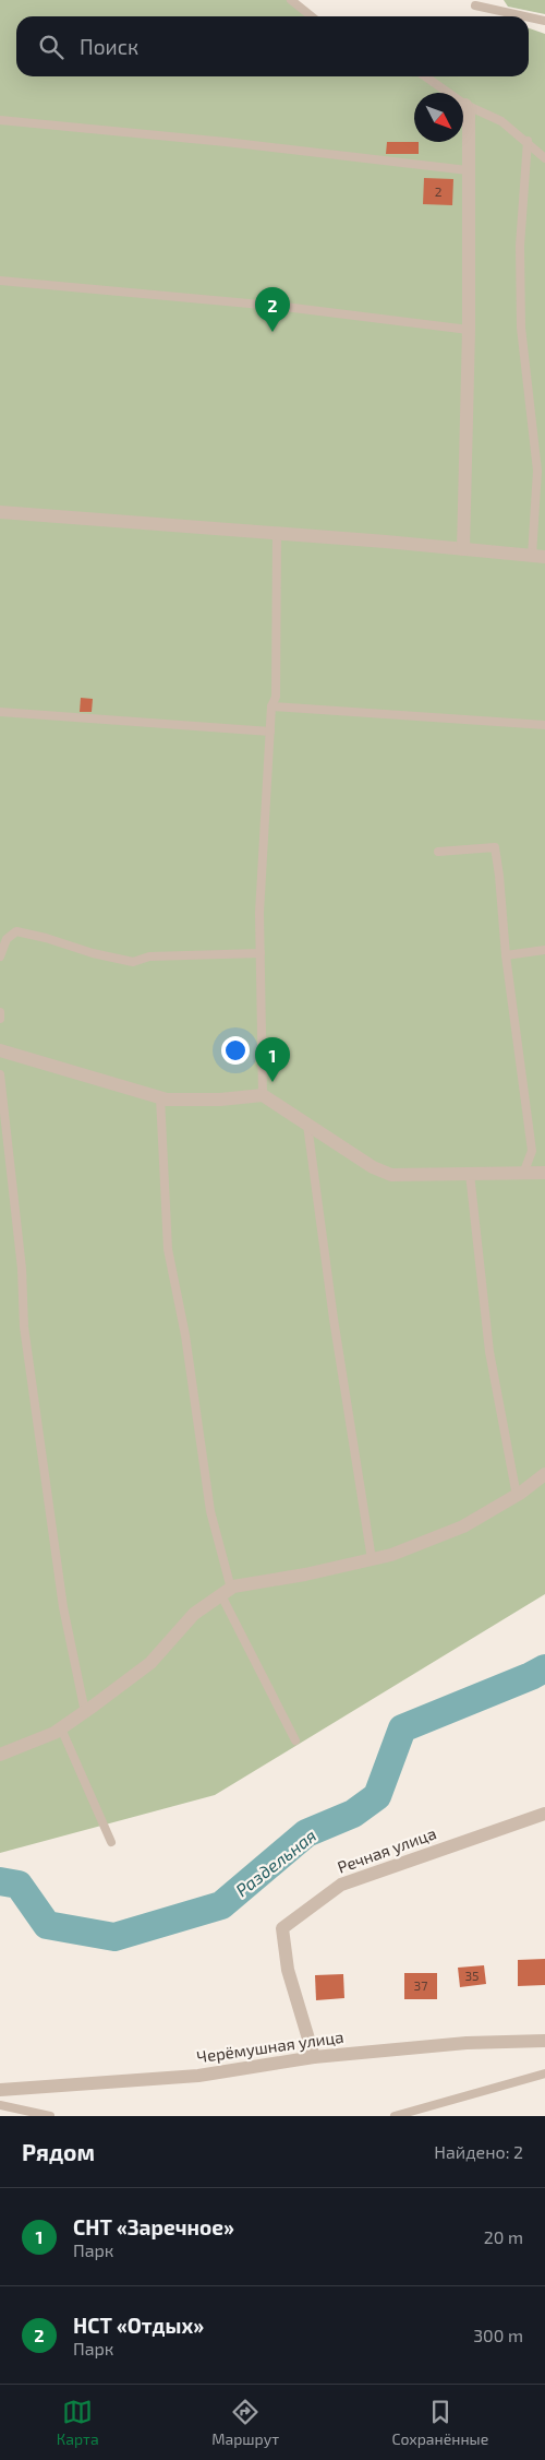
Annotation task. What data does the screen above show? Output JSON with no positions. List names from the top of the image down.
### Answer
{
  "streets": {
    "street": ["Речная улица", "Черёмушная улица"]
  },
  "crossings": [
    ["Речная улица", "Черёмушная улица"]
  ],
  "water": ["Раздельная"],
  "house_numbers": ["2", "35", "37"],
  "north": "bottom right",
  "page": {
    "search": "Поиск",
    "pins": ["2", "1"],
    "heading": ["Рядом", "Найдено: 2"],
    "list": [
      {
        "mark": "1",
        "name": "СНТ «Заречное»",
        "note": "Парк",
        "value": "20 m"
      },
      {
        "mark": "2",
        "name": "НСТ «Отдых»",
        "note": "Парк",
        "value": "300 m"
      }
    ],
    "nav": ["Карта", "Маршрут", "Сохранённые"]
  }
}
